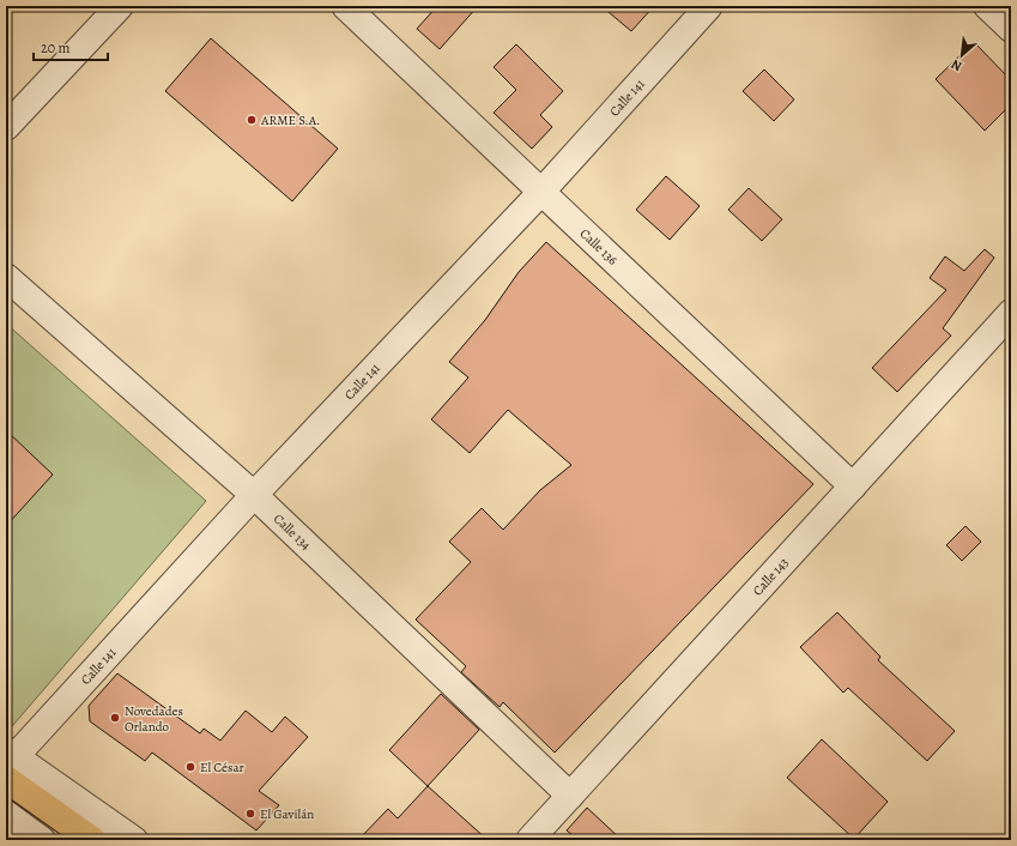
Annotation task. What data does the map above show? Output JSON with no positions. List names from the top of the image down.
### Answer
{
  "streets": {
    "street": [
      "Calle 141",
      "Calle 136",
      "Calle 134",
      "Calle 143"
    ]
  },
  "crossings": [
    ["Calle 141", "Calle 136"],
    ["Calle 141", "Calle 134"],
    ["Calle 136", "Calle 143"],
    ["Calle 134", "Calle 143"]
  ],
  "places": [
    "ARME S.A.",
    "Novedades Orlando",
    "El César",
    "El Gavilán"
  ],
  "scale_bar": "20 m",
  "north": "bottom left"
}
